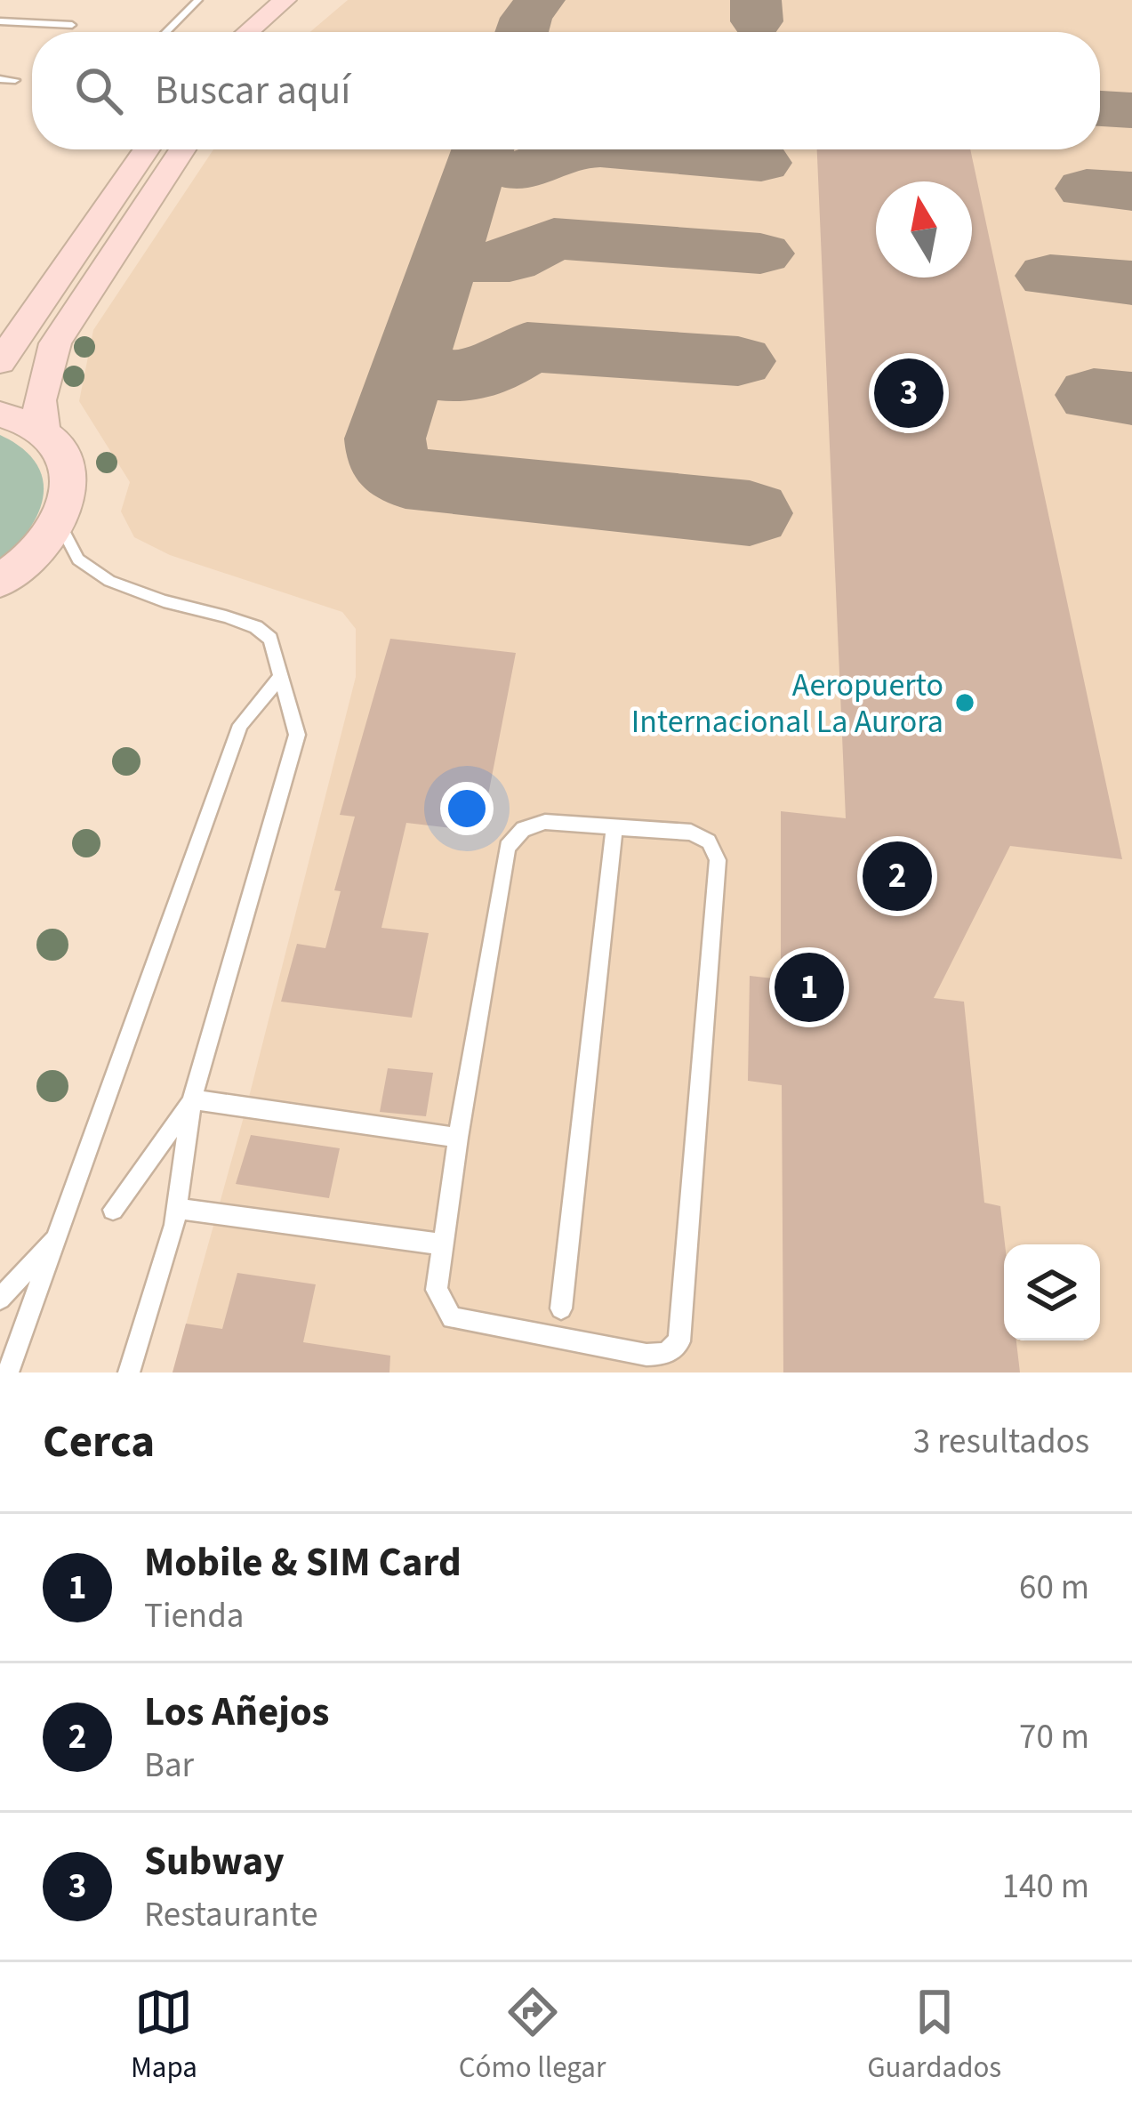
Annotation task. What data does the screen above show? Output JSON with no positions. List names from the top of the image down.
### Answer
{
  "places": ["Aeropuerto Internacional La Aurora"],
  "north": "top",
  "page": {
    "search": "Buscar aquí",
    "pins": ["3", "2", "1"],
    "heading": ["Cerca", "3 resultados"],
    "list": [
      {
        "mark": "1",
        "name": "Mobile & SIM Card",
        "note": "Tienda",
        "value": "60 m"
      },
      {
        "mark": "2",
        "name": "Los Añejos",
        "note": "Bar",
        "value": "70 m"
      },
      {
        "mark": "3",
        "name": "Subway",
        "note": "Restaurante",
        "value": "140 m"
      }
    ],
    "nav": ["Mapa", "Cómo llegar", "Guardados"]
  }
}
